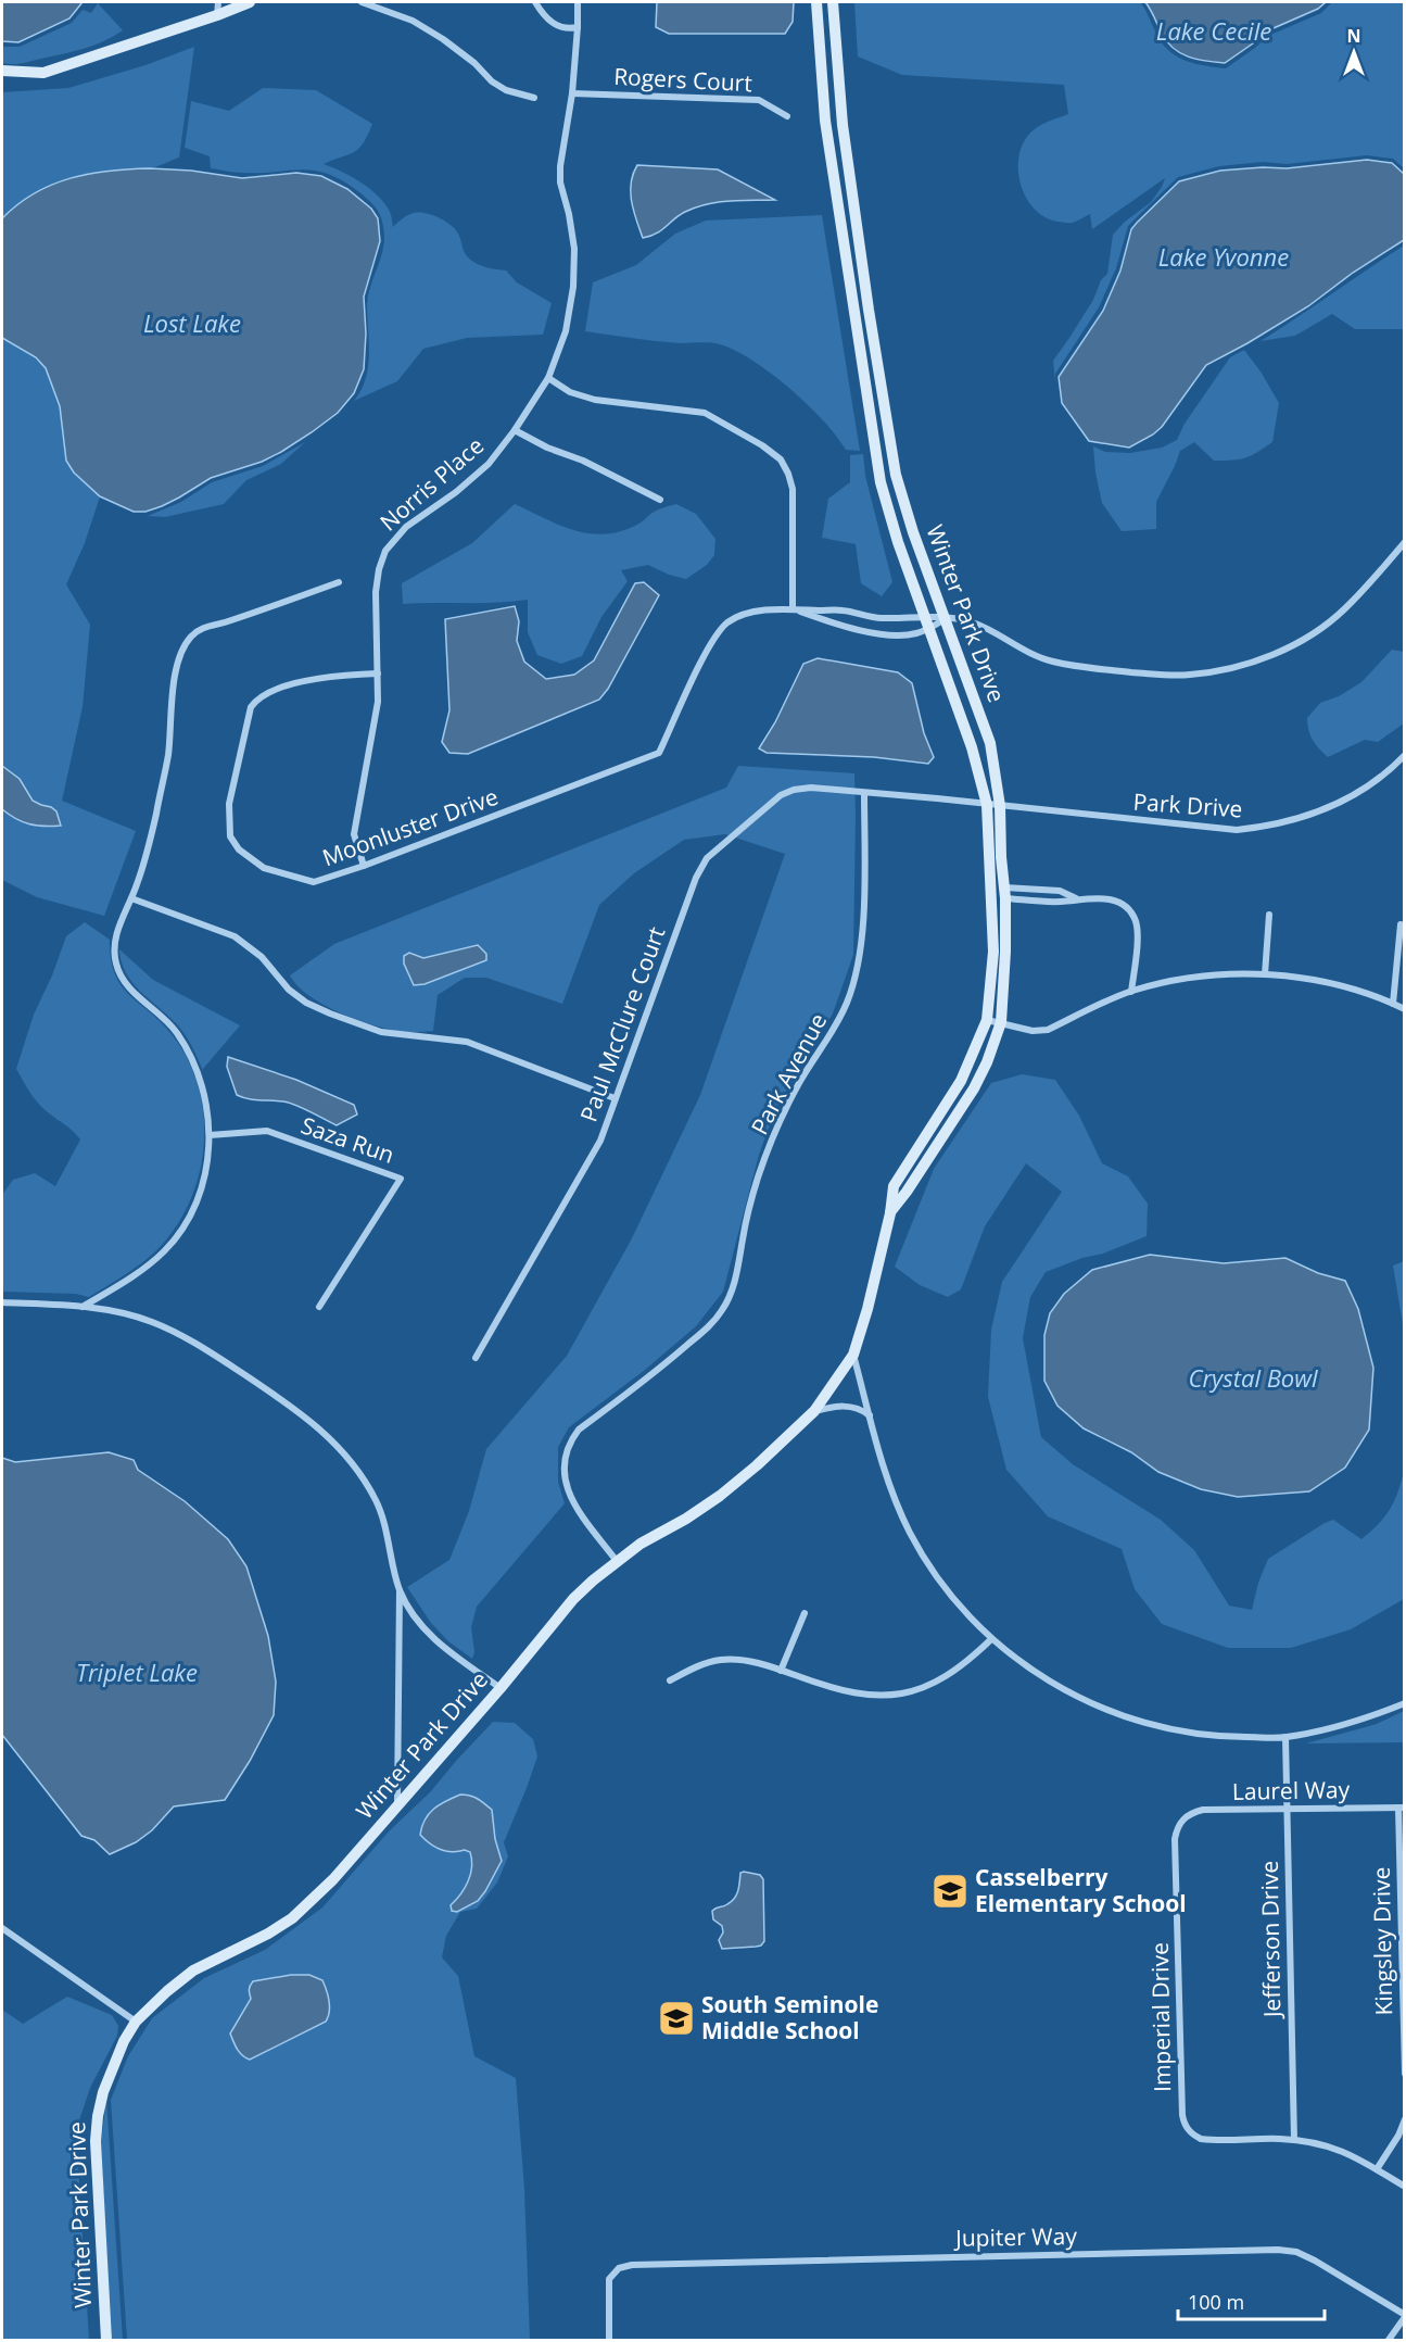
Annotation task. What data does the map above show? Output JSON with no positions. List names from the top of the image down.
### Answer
{
  "streets": {
    "street": [
      "Rogers Court",
      "Norris Place",
      "Winter Park Drive",
      "Park Drive",
      "Moonluster Drive",
      "Paul McClure Court",
      "Park Avenue",
      "Saza Run",
      "Laurel Way",
      "Jefferson Drive",
      "Kingsley Drive",
      "Imperial Drive",
      "Jupiter Way"
    ]
  },
  "crossings": [
    ["Rogers Court", "Norris Place"],
    ["Norris Place", "Moonluster Drive"],
    ["Winter Park Drive", "Park Drive"],
    ["Winter Park Drive", "Moonluster Drive"],
    ["Winter Park Drive", "Park Avenue"],
    ["Paul McClure Court", "Park Avenue"],
    ["Laurel Way", "Jefferson Drive"],
    ["Laurel Way", "Kingsley Drive"],
    ["Laurel Way", "Imperial Drive"],
    ["Jefferson Drive", "Imperial Drive"]
  ],
  "water": [
    "Lake Cecile",
    "Lake Yvonne",
    "Lost Lake",
    "Crystal Bowl",
    "Triplet Lake"
  ],
  "places": {
    "school or university": ["Casselberry Elementary School", "South Seminole Middle School"]
  },
  "scale_bar": "100 m",
  "north": "top"
}
